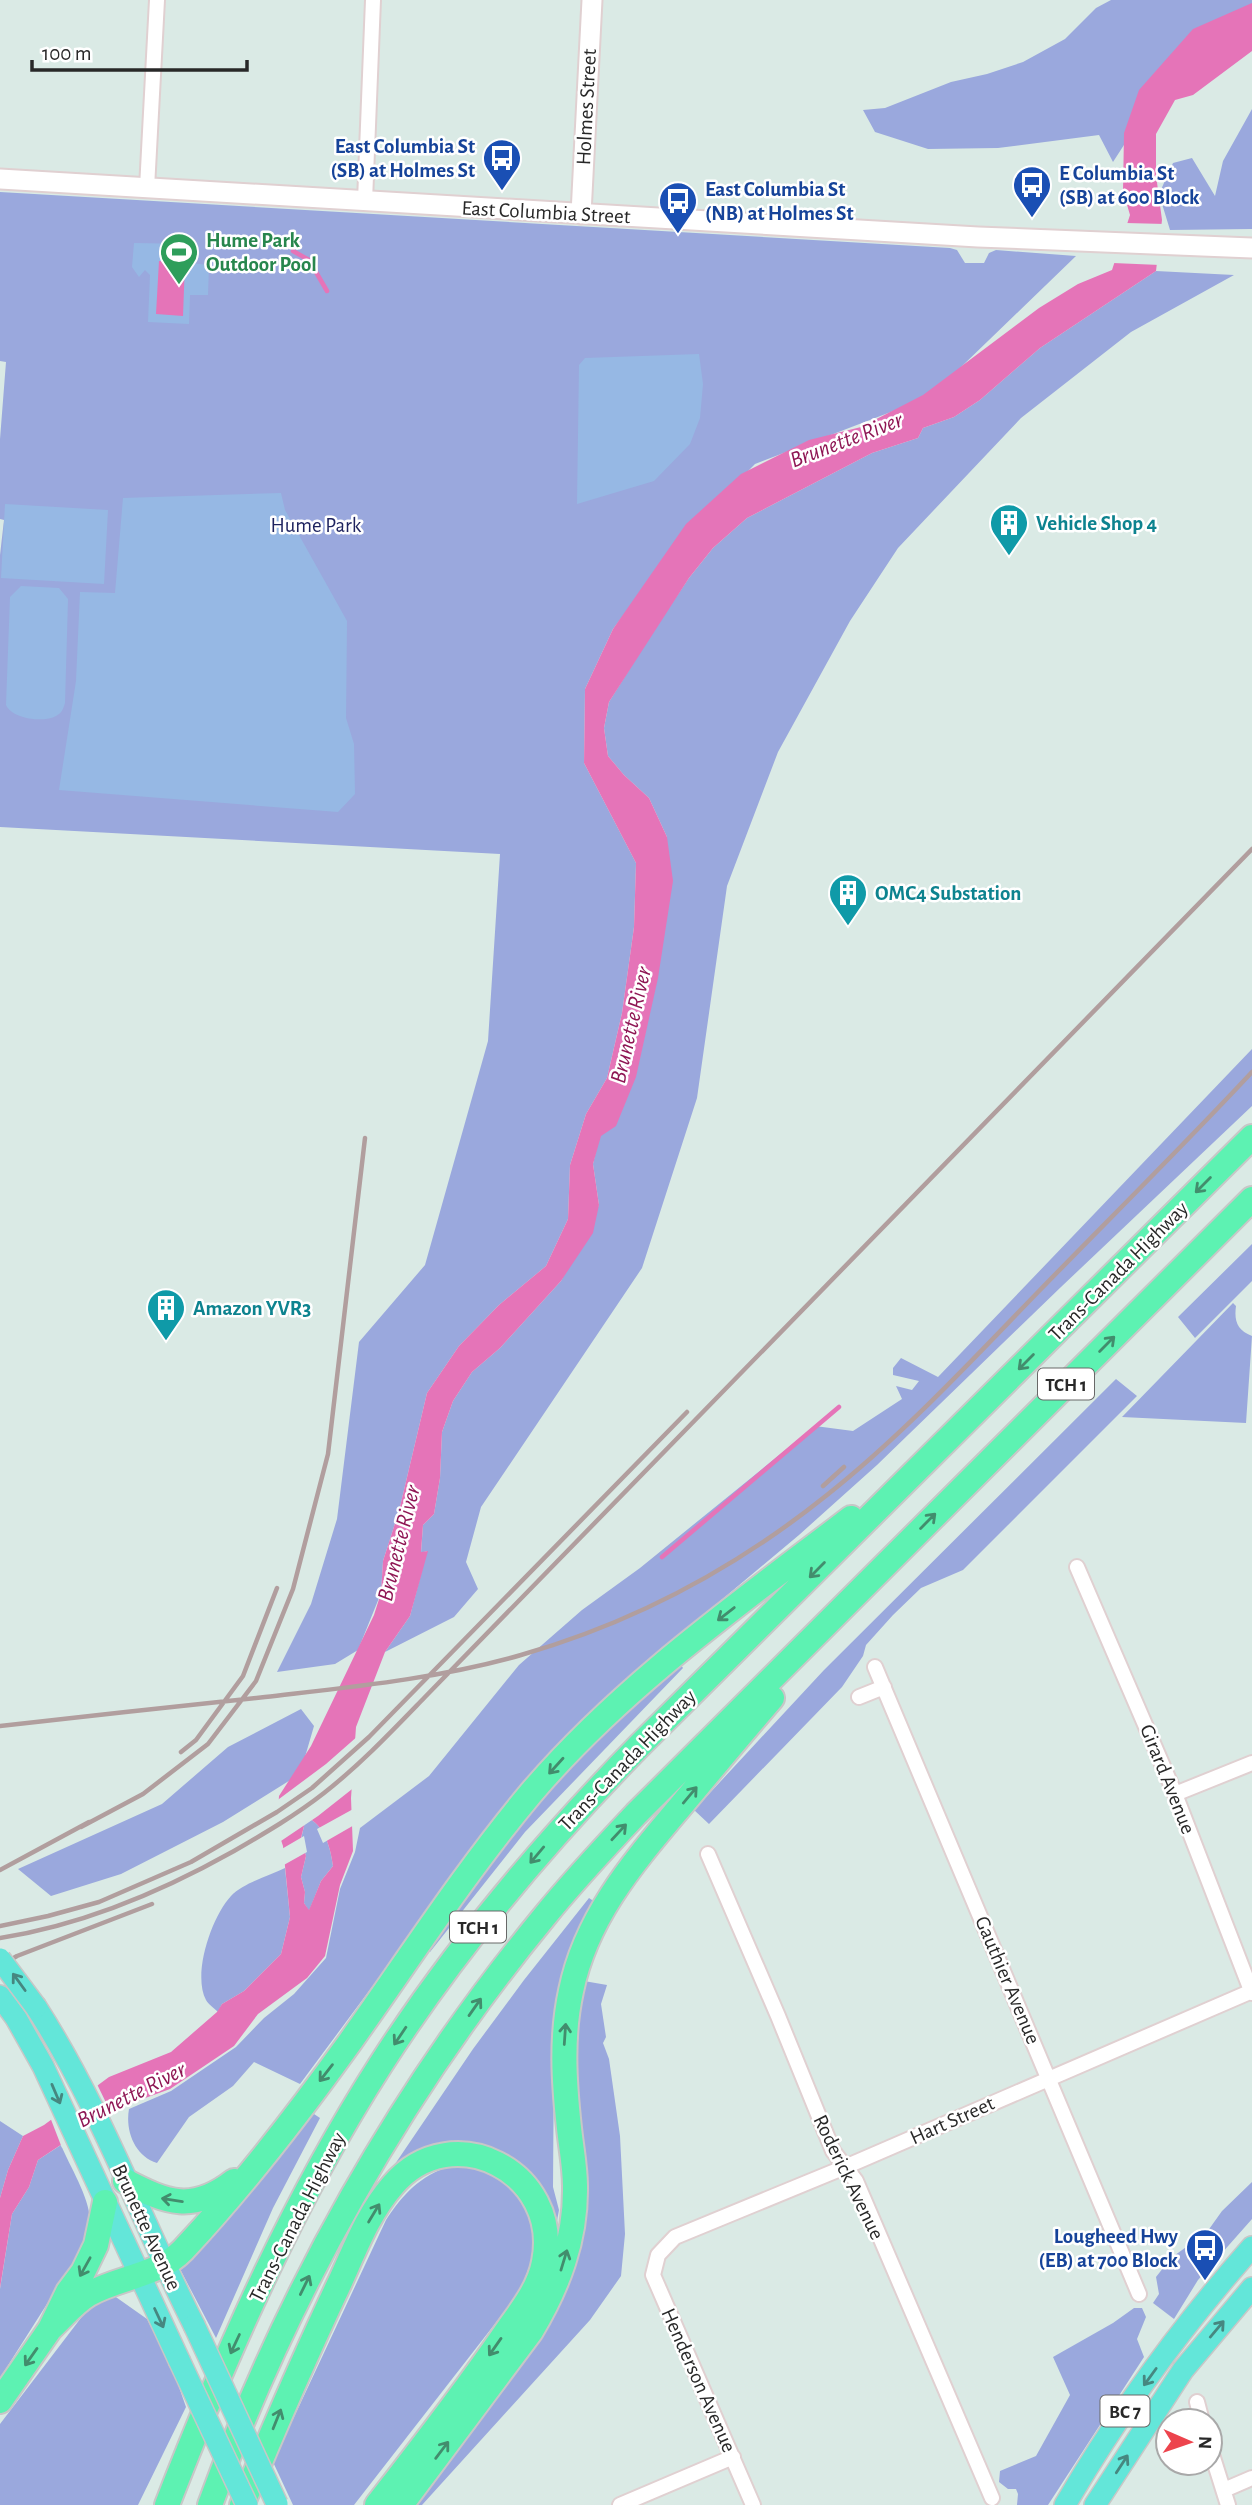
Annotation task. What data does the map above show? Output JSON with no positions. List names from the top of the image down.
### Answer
{
  "streets": {
    "highway": ["Trans-Canada Highway", "TCH 1"],
    "main road": [
      "Holmes Street",
      "East Columbia Street",
      "Brunette Avenue",
      "BC 7"
    ],
    "street": [
      "Girard Avenue",
      "Gauthier Avenue",
      "Hart Street",
      "Roderick Avenue",
      "Henderson Avenue"
    ]
  },
  "crossings": [
    ["Holmes Street", "East Columbia Street"],
    ["Girard Avenue", "Hart Street"],
    ["Gauthier Avenue", "Hart Street"],
    ["Hart Street", "Roderick Avenue"],
    ["Hart Street", "Henderson Avenue"]
  ],
  "water": ["Brunette River"],
  "parks": ["Hume Park"],
  "places": {
    "bus stop": [
      "East Columbia St (SB) at Holmes St",
      "E Columbia St (SB) at 600 Block",
      "East Columbia St (NB) at Holmes St",
      "Lougheed Hwy (EB) at 700 Block"
    ],
    "sports": ["Hume Park Outdoor Pool"],
    "building": ["Vehicle Shop 4", "OMC4 Substation", "Amazon YVR3"]
  },
  "scale_bar": "100 m",
  "north": "right"
}
